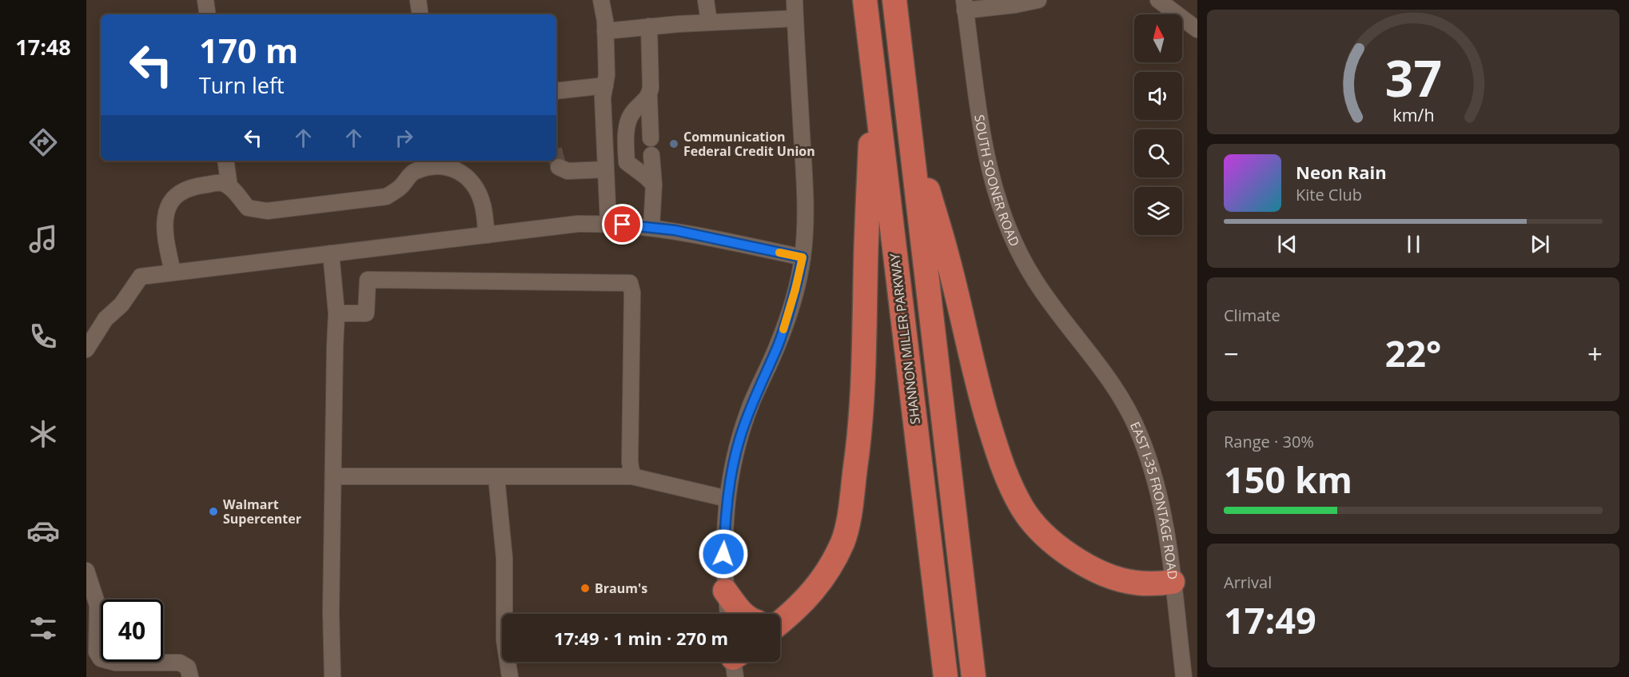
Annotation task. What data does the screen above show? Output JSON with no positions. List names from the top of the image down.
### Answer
{
  "streets": {
    "highway": ["SHANNON MILLER PARKWAY"],
    "street": ["SOUTH SOONER ROAD", "EAST I-35 FRONTAGE ROAD"]
  },
  "crossings": [
    ["SOUTH SOONER ROAD", "EAST I-35 FRONTAGE ROAD"]
  ],
  "places": ["Communication Federal Credit Union", "Walmart Supercenter", "Braum's"],
  "north": "top",
  "page": {
    "tabs": "17:48",
    "turn": ["170 m", "Turn left"],
    "song": ["Neon Rain", "Kite Club"],
    "tile": [
      "Climate",
      ["Range · 30%", "150 km"],
      ["Arrival", "17:49"]
    ],
    "heat": ["−", "22°", "+"],
    "limit": "40",
    "trip": "17:49 · 1 min · 270 m",
    "gauge": ["37", "km/h"]
  }
}
